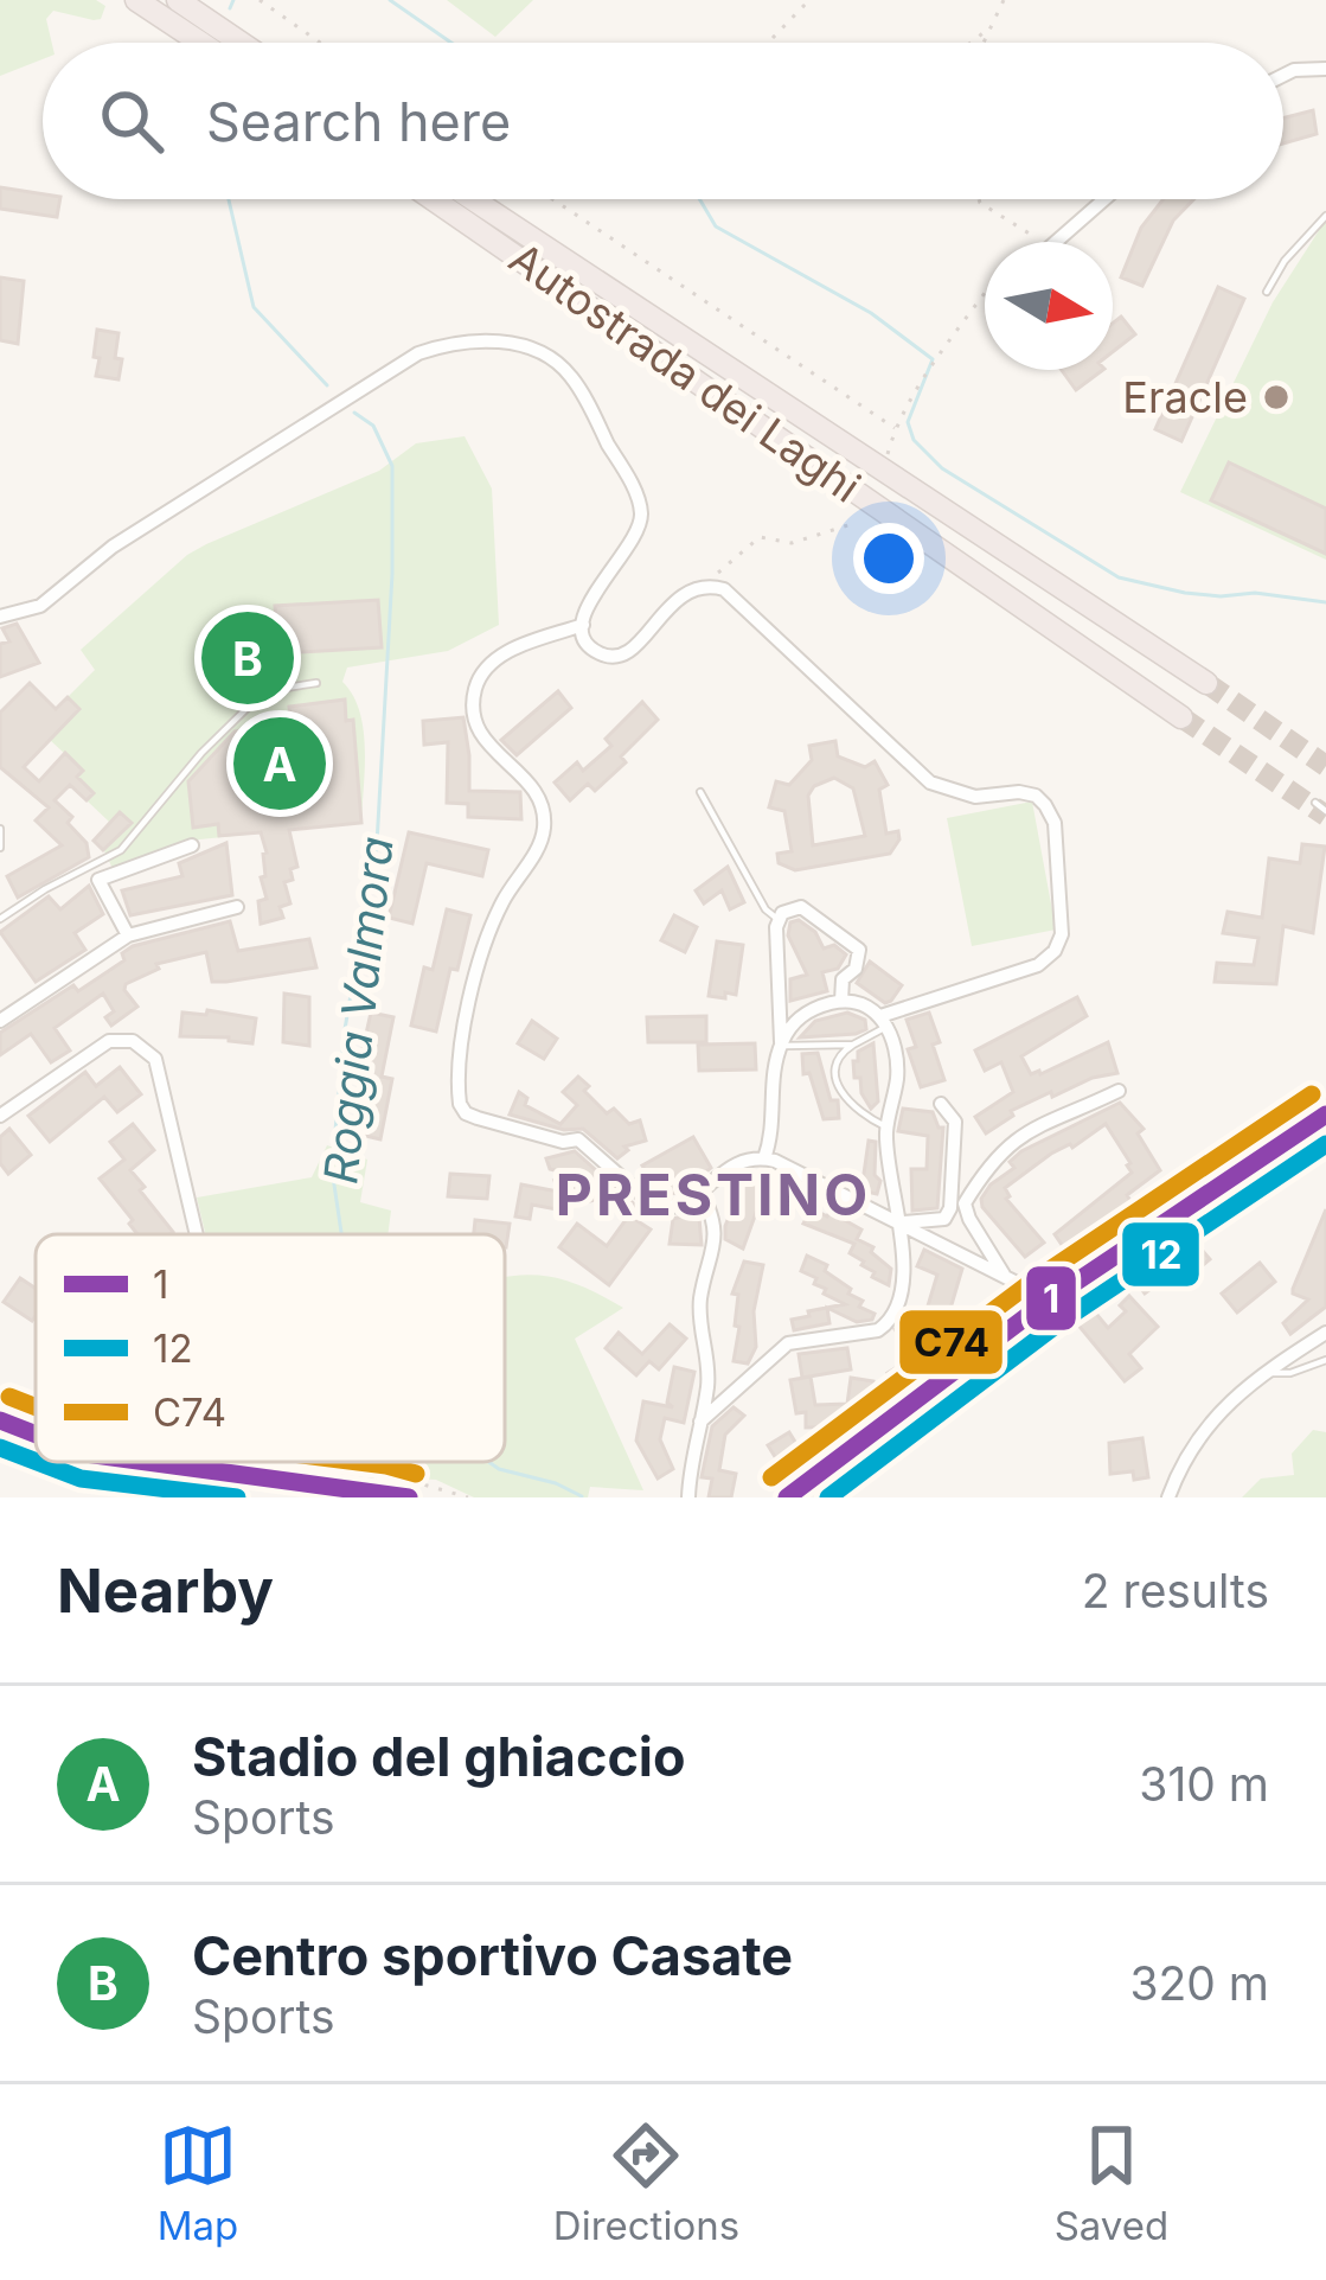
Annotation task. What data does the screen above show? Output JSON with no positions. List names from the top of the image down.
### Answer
{
  "streets": {
    "highway": ["Autostrada dei Laghi"]
  },
  "districts": ["PRESTINO"],
  "water": ["Roggia Valmora"],
  "places": ["Eracle"],
  "lines": ["transit line C74", "transit line 1", "transit line 12"],
  "legend": ["1", "12", "C74"],
  "north": "right",
  "page": {
    "search": "Search here",
    "pins": ["B", "A"],
    "heading": ["Nearby", "2 results"],
    "list": [
      {
        "mark": "A",
        "name": "Stadio del ghiaccio",
        "note": "Sports",
        "value": "310 m"
      },
      {
        "mark": "B",
        "name": "Centro sportivo Casate",
        "note": "Sports",
        "value": "320 m"
      }
    ],
    "nav": ["Map", "Directions", "Saved"]
  }
}
